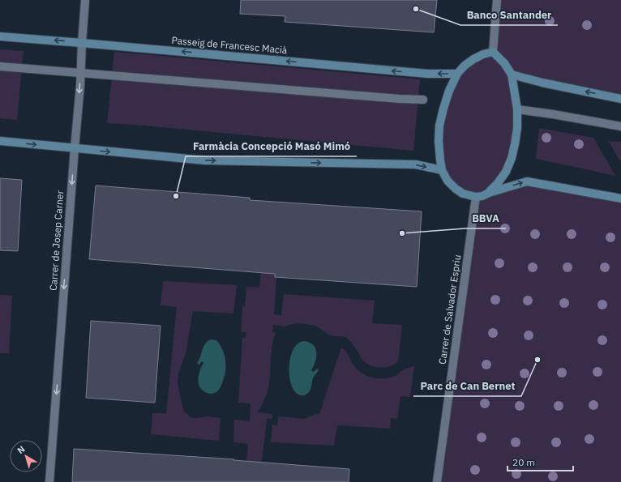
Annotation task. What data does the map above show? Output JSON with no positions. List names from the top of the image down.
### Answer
{
  "streets": {
    "street": ["Passeig de Francesc Macià", "Carrer de Josep Carner", "Carrer de Salvador Espriu"]
  },
  "crossings": [
    ["Passeig de Francesc Macià", "Carrer de Josep Carner"]
  ],
  "one_way": ["Carrer de Josep Carner"],
  "places": [
    "Banco Santander",
    "Farmàcia Concepció Masó Mimó",
    "BBVA",
    "Parc de Can Bernet"
  ],
  "scale_bar": "20 m",
  "north": "top left"
}
